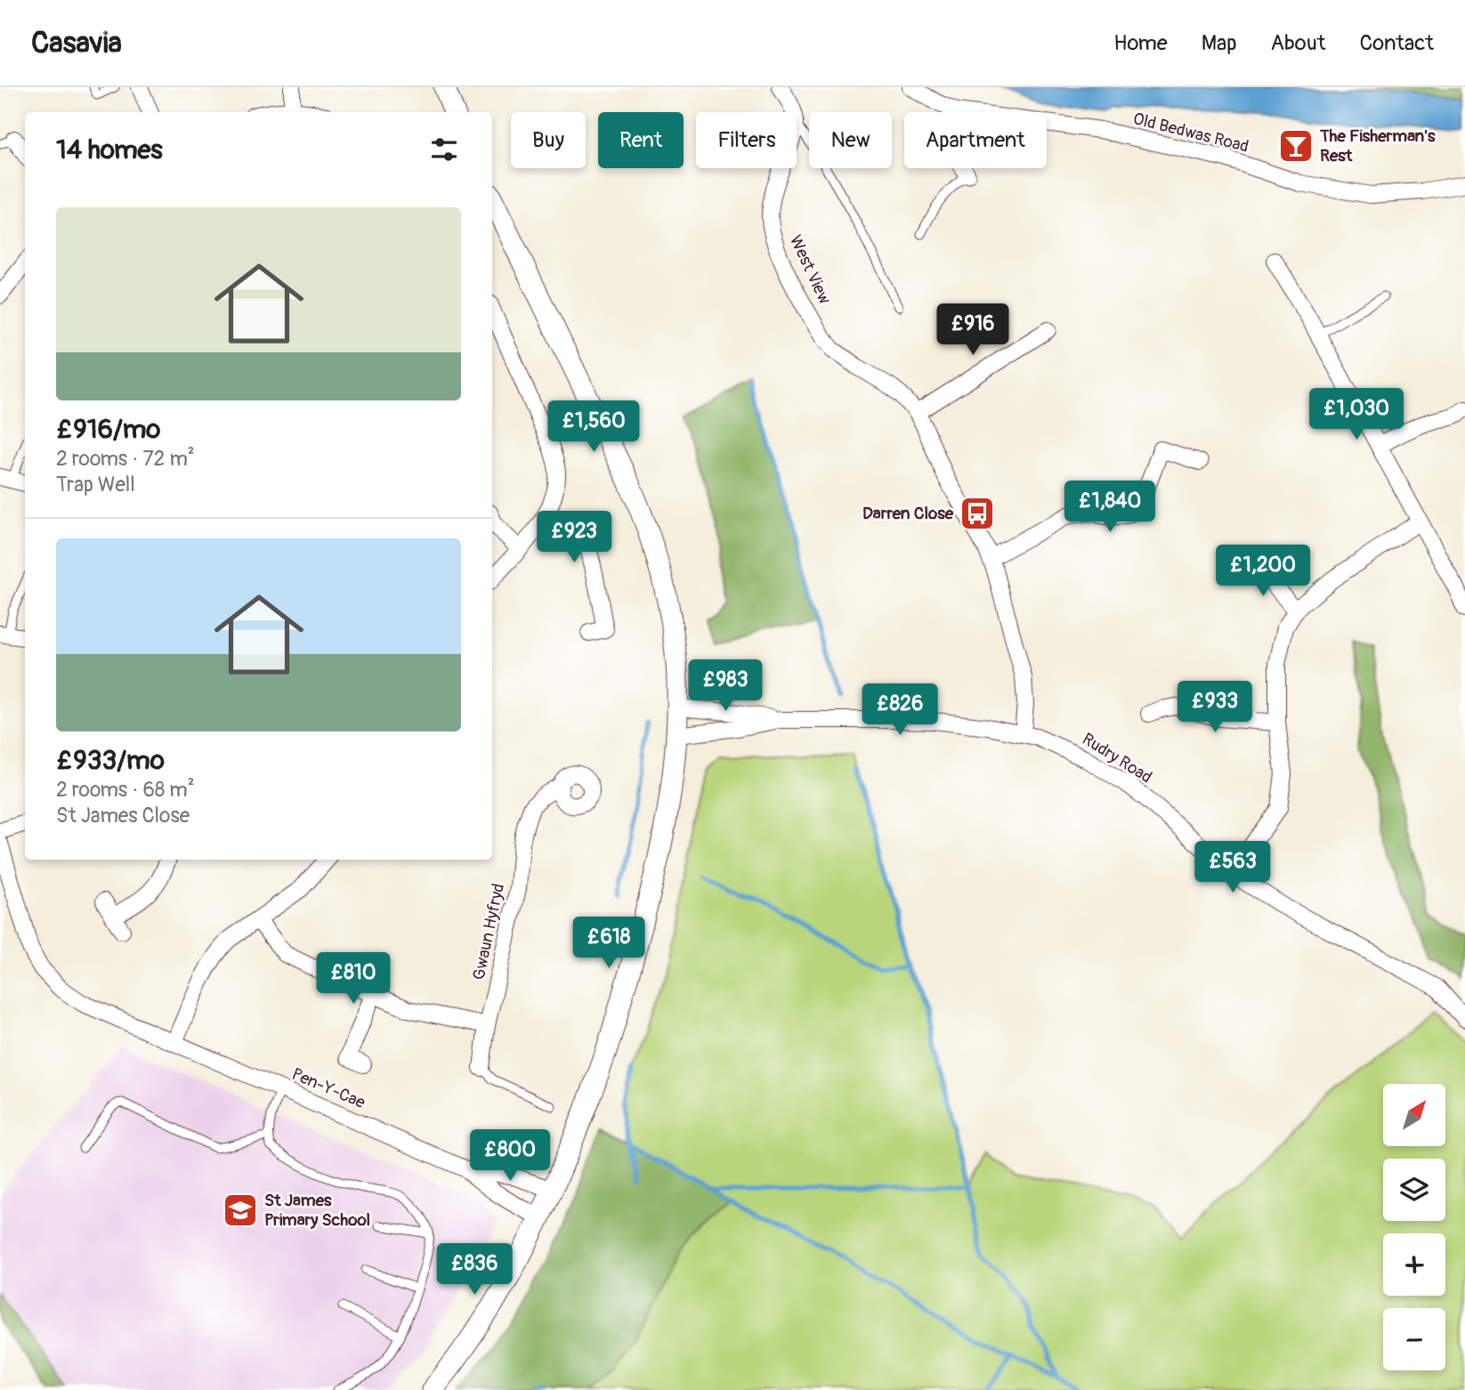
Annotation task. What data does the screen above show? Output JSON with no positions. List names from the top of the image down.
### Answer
{
  "streets": {
    "street": [
      "Old Bedwas Road",
      "West View",
      "Rudry Road",
      "Gwaun Hyfryd",
      "Pen-Y-Cae"
    ]
  },
  "places": {
    "bar": ["The Fisherman's Rest"],
    "bus stop": ["Darren Close"],
    "school or university": ["St James Primary School"]
  },
  "north": "top right",
  "page": {
    "header": "Casavia",
    "nav": [
      "Home",
      "Map",
      "About",
      "Contact"
    ],
    "chip": [
      "Buy",
      "Rent",
      "Filters",
      "New",
      "Apartment"
    ],
    "heading": "14 homes",
    "list": [
      {
        "name": "£916/mo",
        "note": "2 rooms · 72 m² · Trap Well"
      },
      {
        "name": "£933/mo",
        "note": "2 rooms · 68 m² · St James Close"
      }
    ],
    "price": [
      "£916",
      "£1,030",
      "£1,560",
      "£1,840",
      "£923",
      "£1,200",
      "£983",
      "£933",
      "£826",
      "£563",
      "£618",
      "£810",
      "£800",
      "£836"
    ],
    "map_buttons": ["+", "−"]
  }
}
